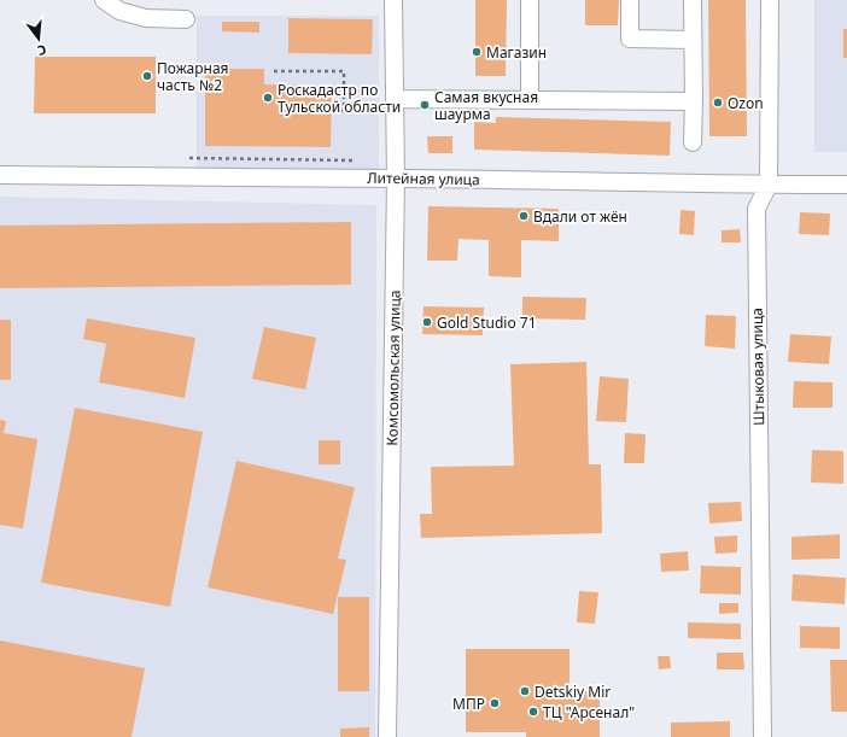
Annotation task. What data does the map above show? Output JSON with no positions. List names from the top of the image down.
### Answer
{
  "streets": {
    "street": ["Литейная улица", "Штыковая улица", "Комсомольская улица"]
  },
  "crossings": [
    ["Литейная улица", "Штыковая улица"],
    ["Литейная улица", "Комсомольская улица"]
  ],
  "places": [
    "Магазин",
    "Пожарная часть №2",
    "Роскадастр по Тульской области",
    "Ozon",
    "Самая вкусная шаурма",
    "Вдали от жён",
    "Gold Studio 71",
    "Detskiy Mir",
    "МПР",
    "ТЦ \"Арсенал\""
  ],
  "north": "bottom"
}
